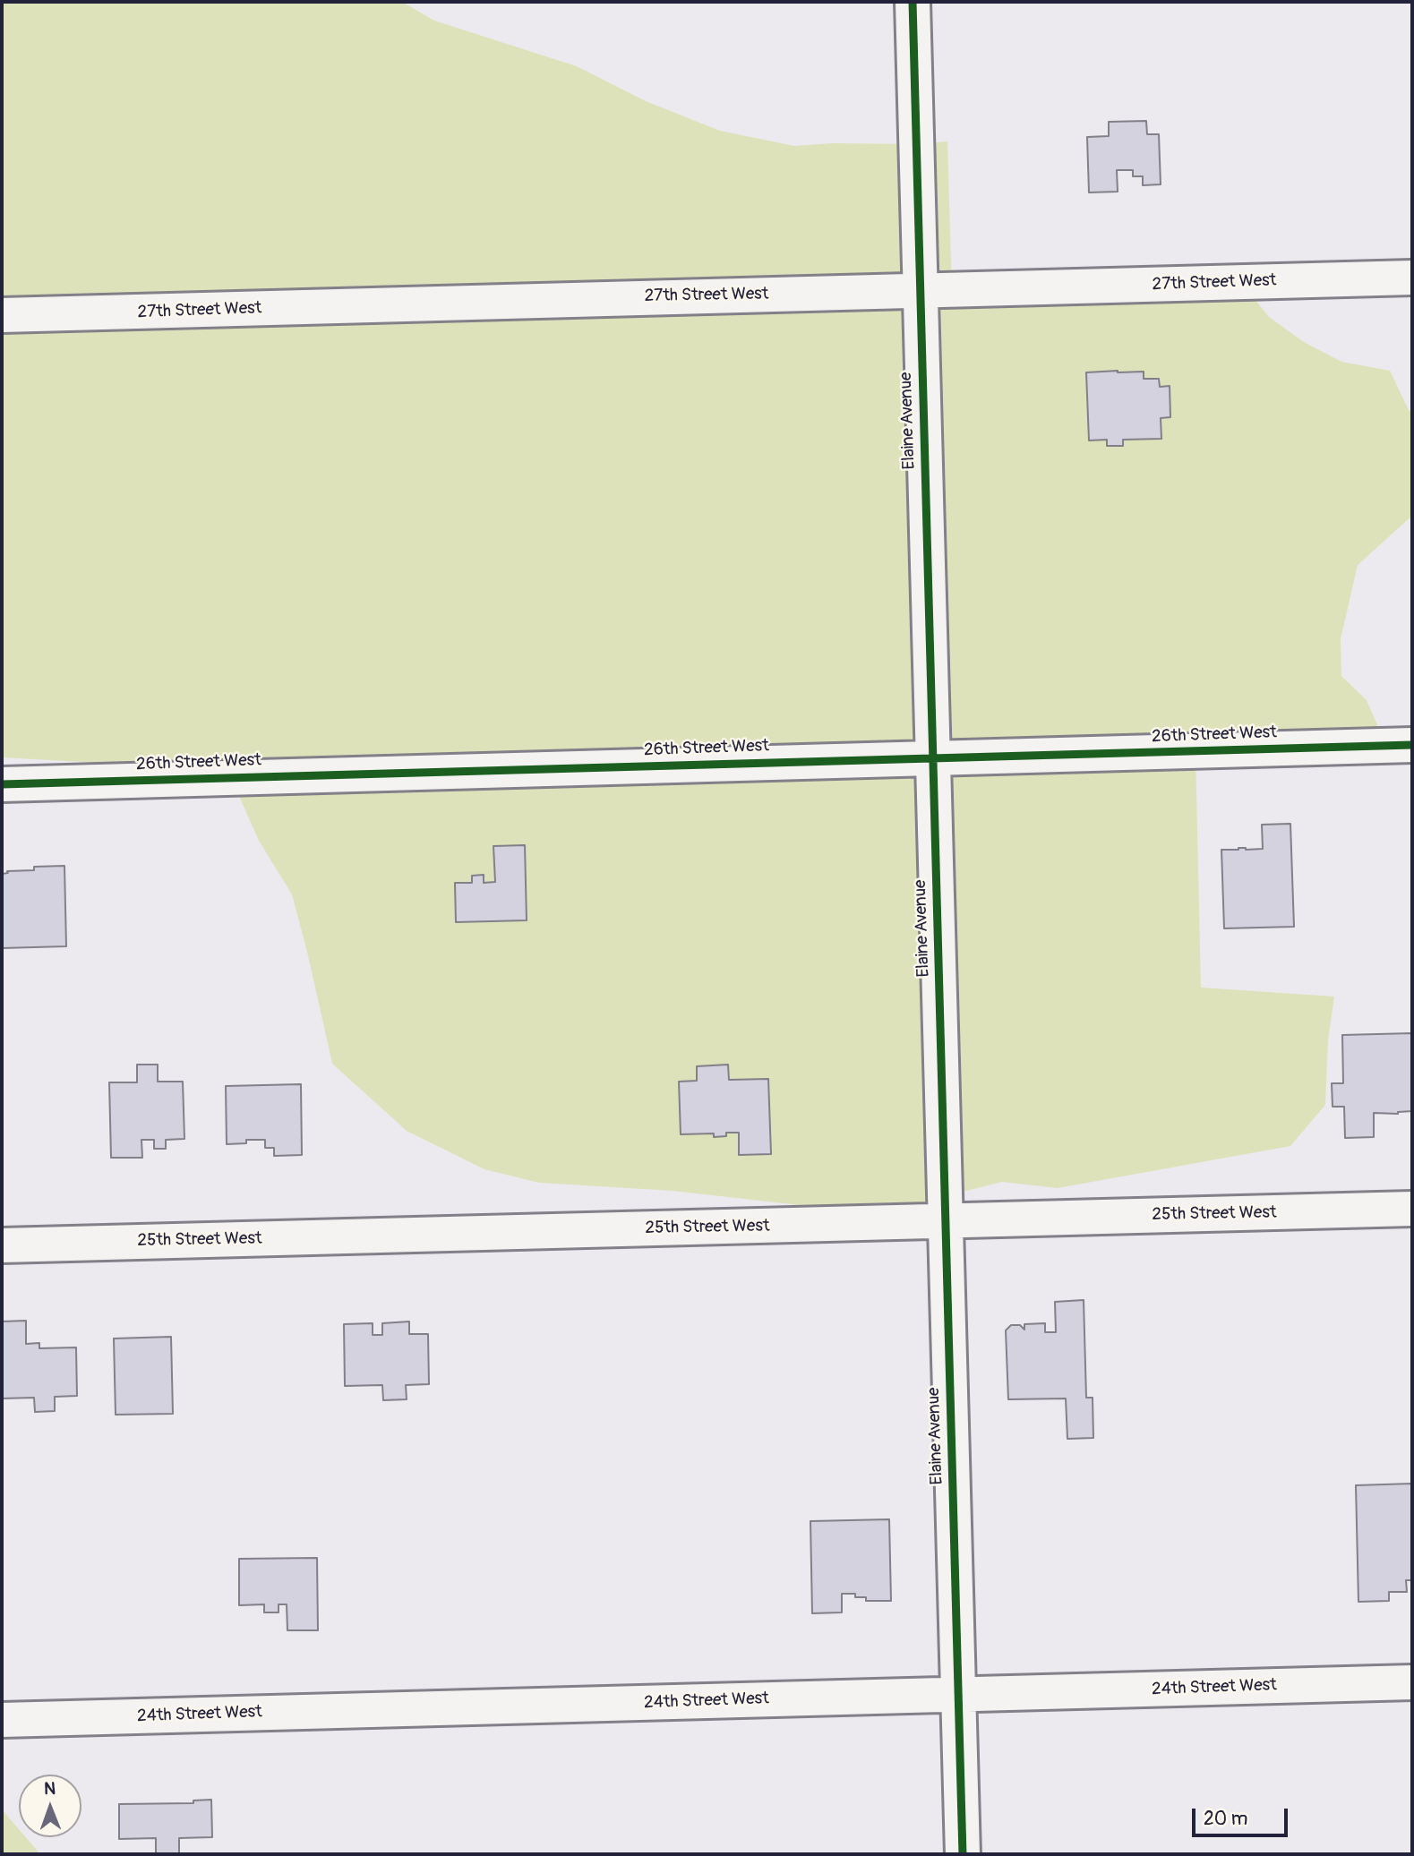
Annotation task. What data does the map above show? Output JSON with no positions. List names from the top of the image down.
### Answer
{
  "streets": {
    "street": [
      "27th Street West",
      "Elaine Avenue",
      "26th Street West",
      "25th Street West",
      "24th Street West"
    ]
  },
  "crossings": [
    ["27th Street West", "Elaine Avenue"],
    ["Elaine Avenue", "26th Street West"],
    ["Elaine Avenue", "25th Street West"],
    ["Elaine Avenue", "24th Street West"]
  ],
  "scale_bar": "20 m",
  "north": "top"
}
